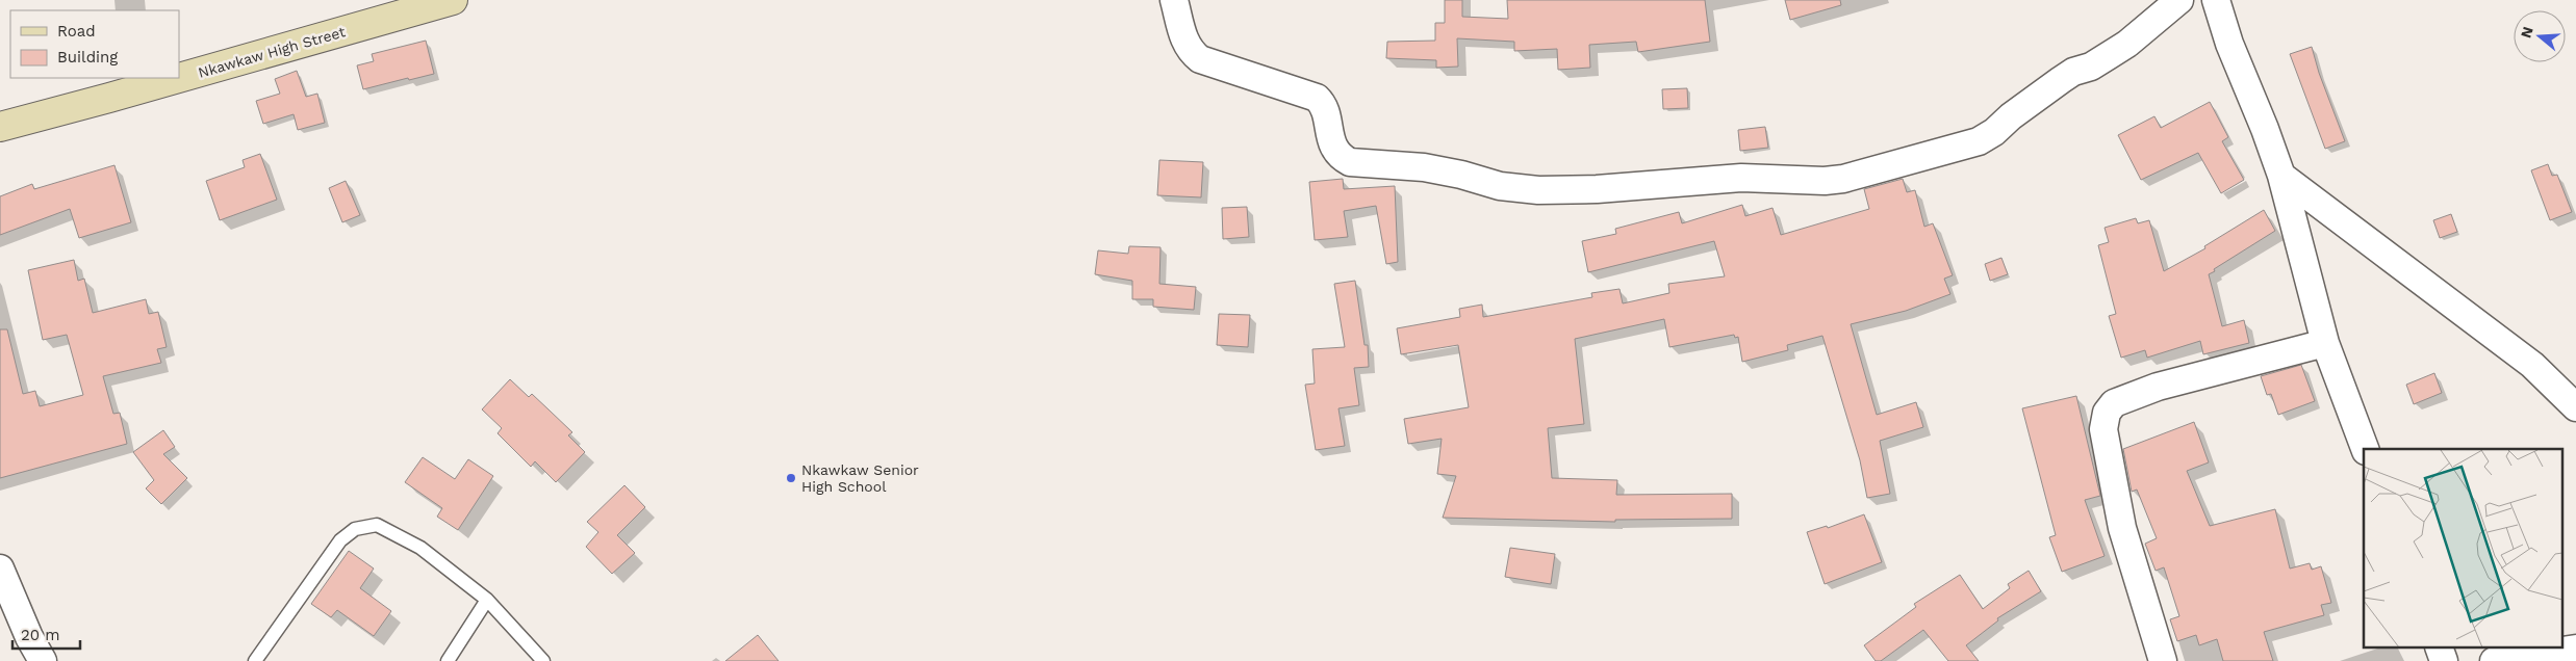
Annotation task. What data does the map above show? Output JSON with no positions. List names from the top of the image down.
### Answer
{
  "streets": {
    "main road": ["Nkawkaw High Street"]
  },
  "places": ["Nkawkaw Senior High School"],
  "legend": ["Road", "Building"],
  "scale_bar": "20 m",
  "north": "left"
}
